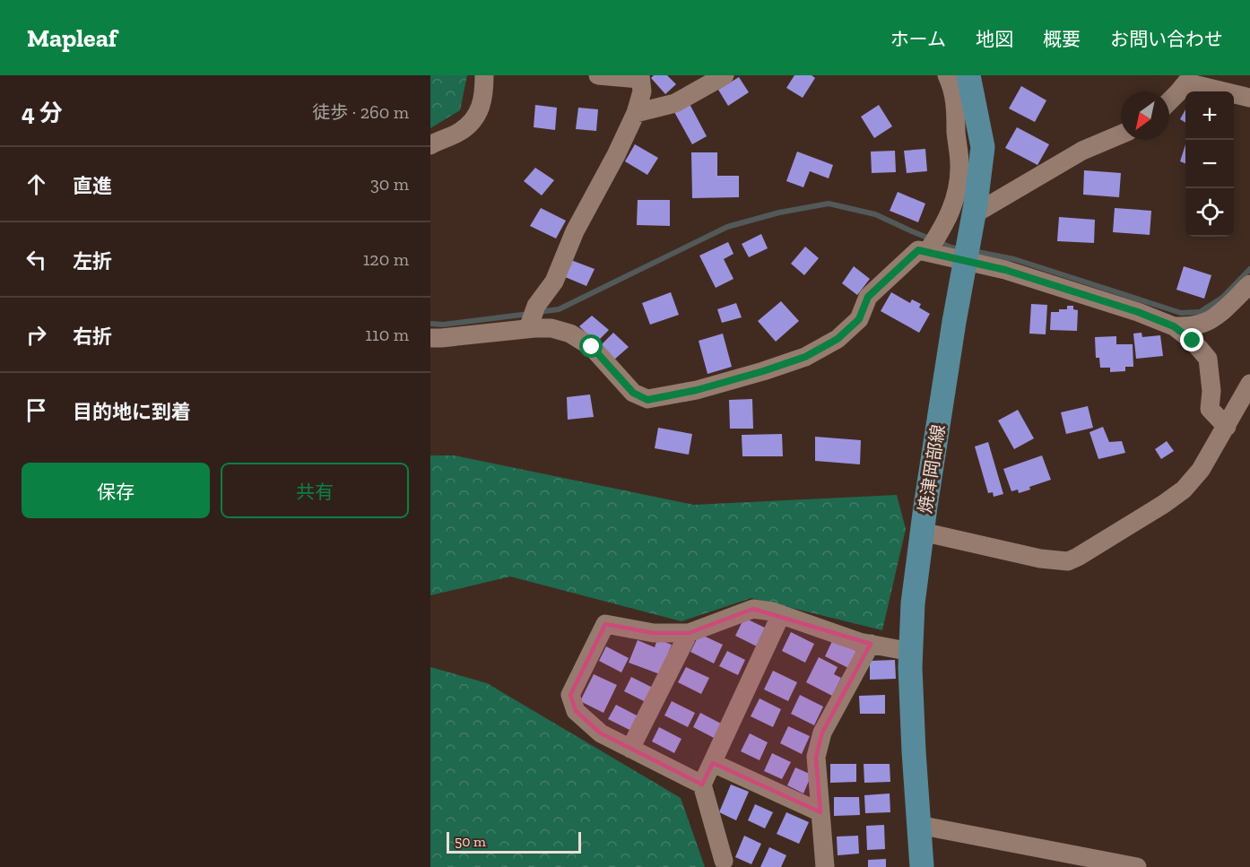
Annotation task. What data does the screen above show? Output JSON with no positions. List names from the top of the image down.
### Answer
{
  "streets": {
    "main road": ["焼津岡部線"]
  },
  "scale_bar": "50 m",
  "north": "bottom left",
  "page": {
    "header": "Mapleaf",
    "nav": [
      "ホーム",
      "地図",
      "概要",
      "お問い合わせ"
    ],
    "heading": ["4 分", "徒歩 · 260 m"],
    "map_buttons": ["+", "−"],
    "list": [
      ["直進", "30 m"],
      ["左折", "120 m"],
      ["右折", "110 m"],
      "目的地に到着"
    ],
    "buttons": ["保存", "共有"],
    "scale": "50 m"
  }
}
